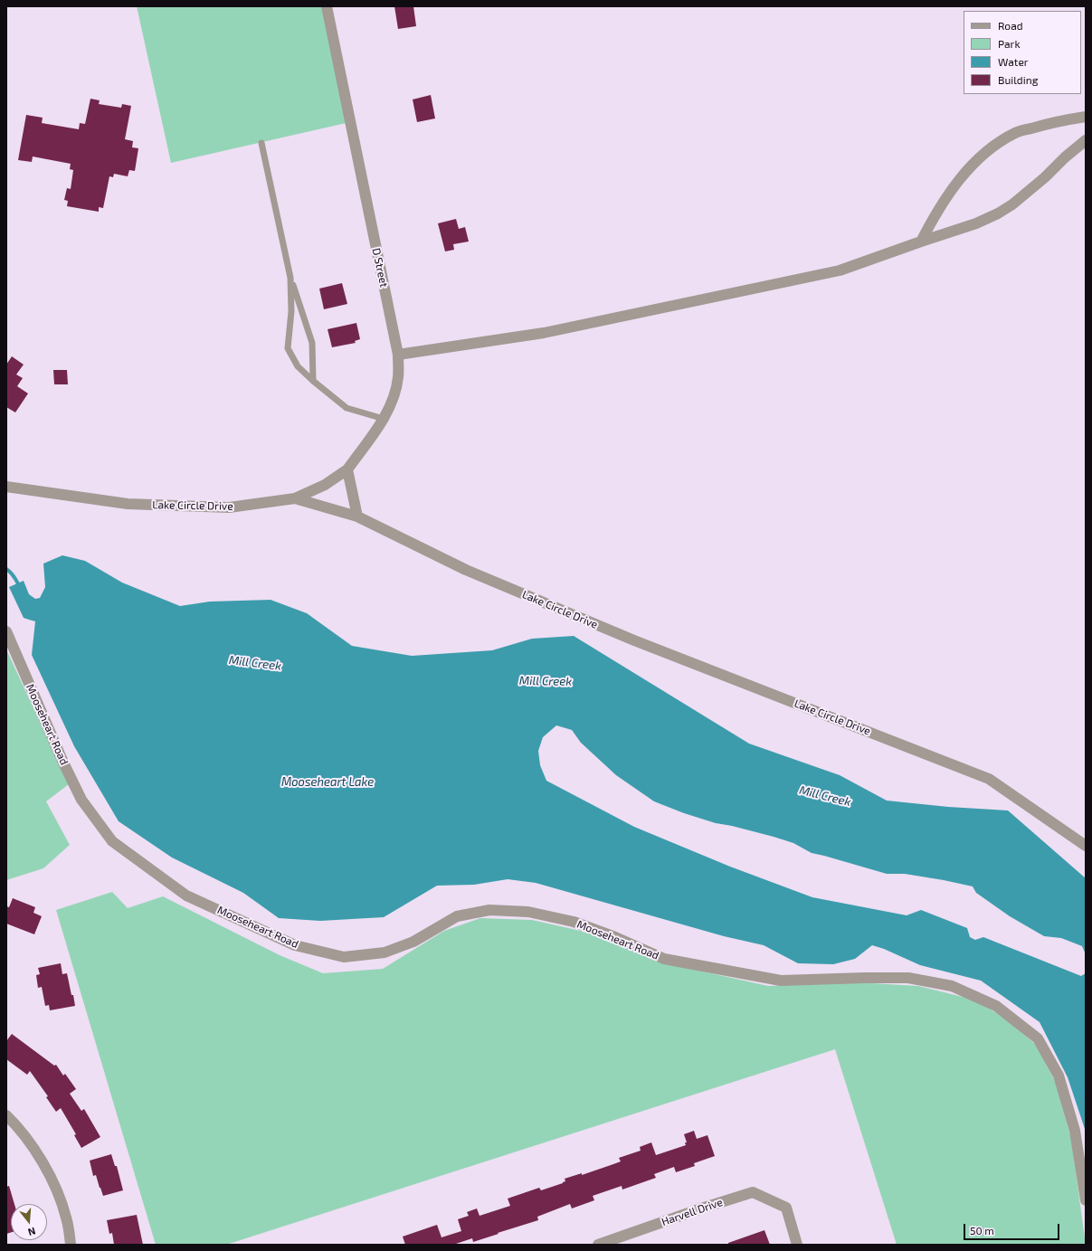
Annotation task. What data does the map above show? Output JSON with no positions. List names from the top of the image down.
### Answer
{
  "streets": {
    "street": [
      "D Street",
      "Lake Circle Drive",
      "Mooseheart Road",
      "Harvell Drive"
    ]
  },
  "water": ["Mill Creek", "Mooseheart Lake"],
  "legend": [
    "Road",
    "Park",
    "Water",
    "Building"
  ],
  "scale_bar": "50 m",
  "north": "bottom"
}
